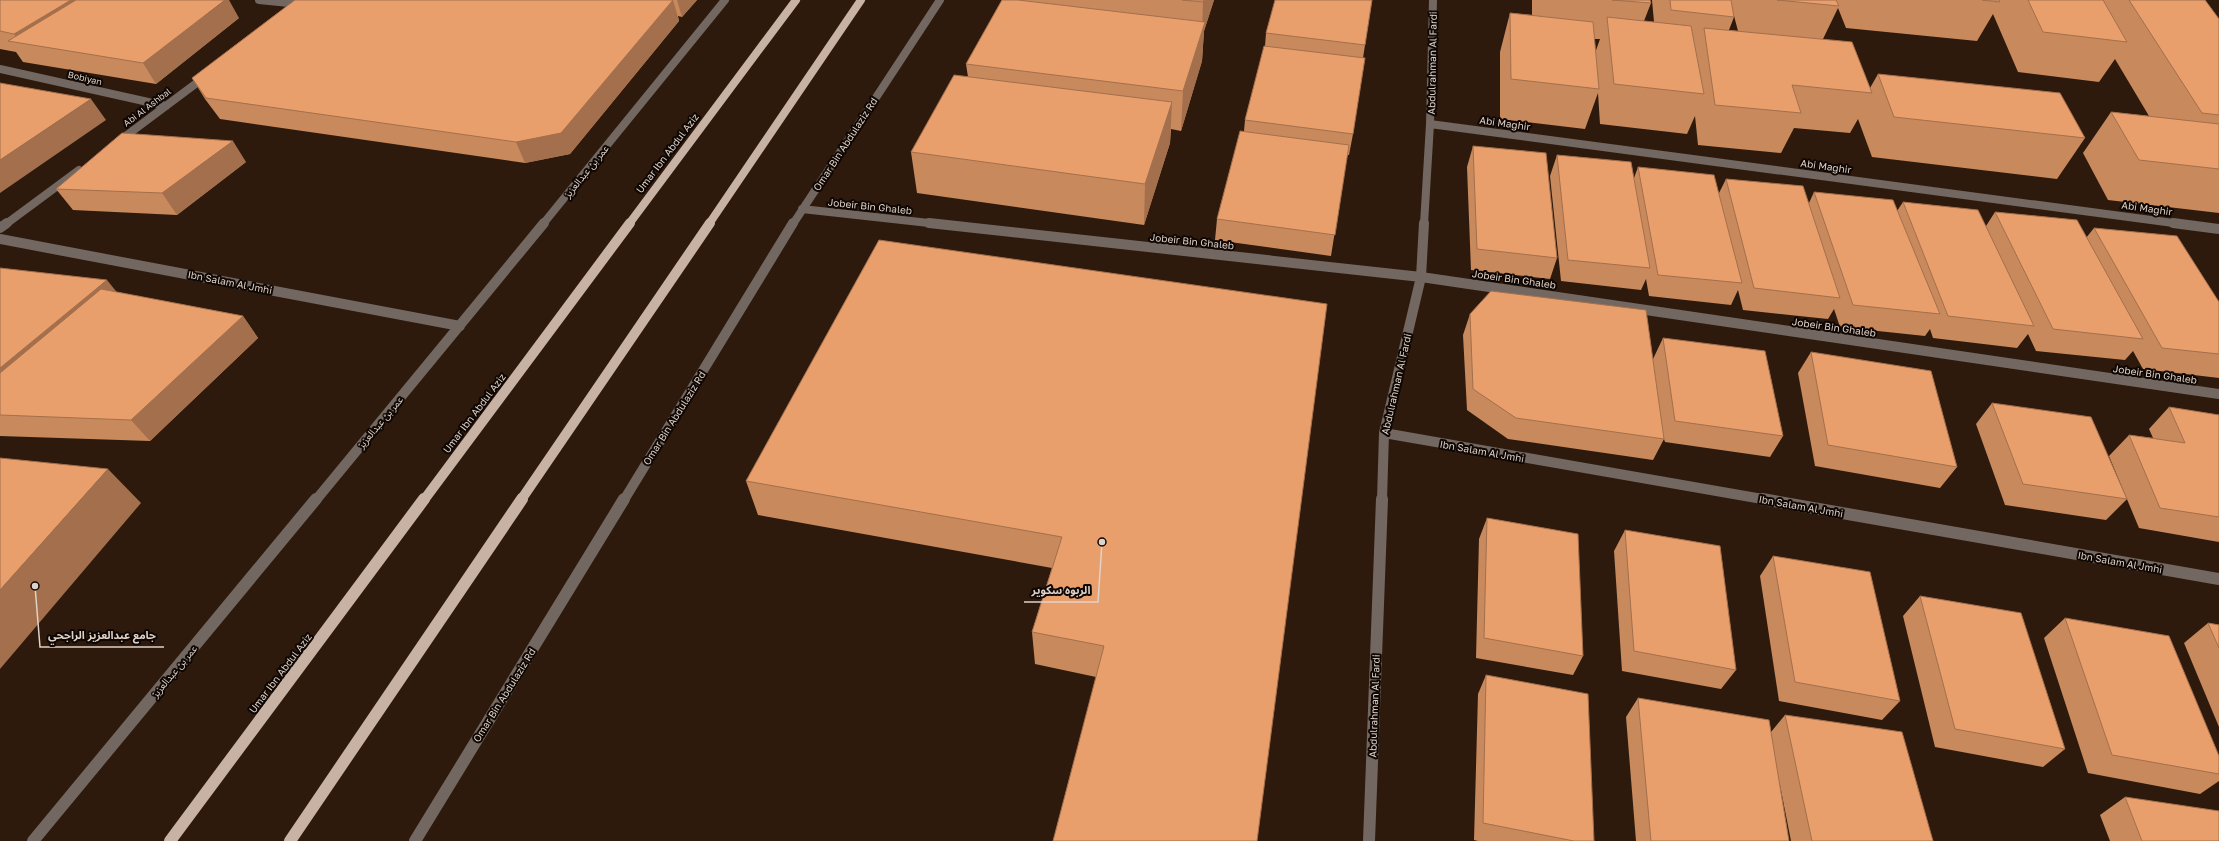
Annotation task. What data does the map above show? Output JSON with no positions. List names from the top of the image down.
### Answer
{
  "streets": {
    "main road": ["Umar Ibn Abdul Aziz"],
    "street": [
      "Abdulrahman Al Fardi",
      "Bobiyan",
      "Abi Al Ashbal",
      "Abi Maghir",
      "Omar Bin Abdulaziz Rd",
      "عمر بن عبدالعزيز",
      "Jobeir Bin Ghaleb",
      "Ibn Salam Al Jmhi"
    ]
  },
  "crossings": [
    ["Abdulrahman Al Fardi", "Abi Maghir"],
    ["Abdulrahman Al Fardi", "Jobeir Bin Ghaleb"],
    ["Abdulrahman Al Fardi", "Ibn Salam Al Jmhi"],
    ["Bobiyan", "Abi Al Ashbal"],
    ["Omar Bin Abdulaziz Rd", "Jobeir Bin Ghaleb"],
    ["عمر بن عبدالعزيز", "Ibn Salam Al Jmhi"]
  ],
  "places": ["الربوه سكوير", "جامع عبدالعزيز الراجحي"]
}
